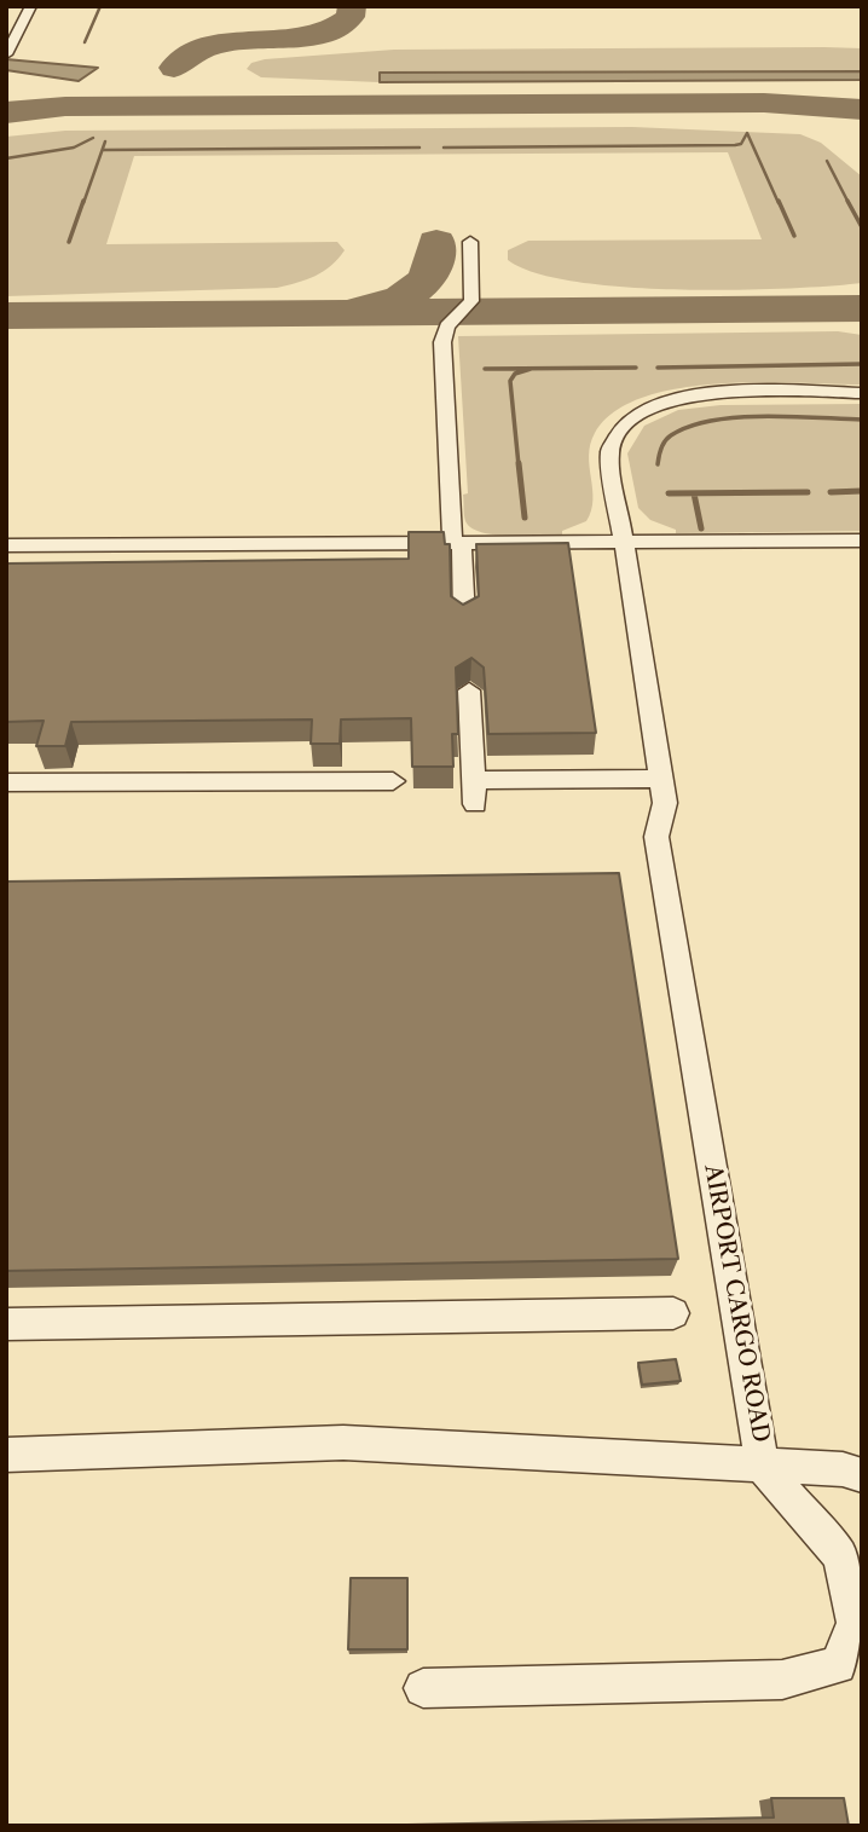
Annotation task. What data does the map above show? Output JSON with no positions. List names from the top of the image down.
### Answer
{
  "streets": {
    "lane": ["AIRPORT CARGO ROAD"]
  }
}
